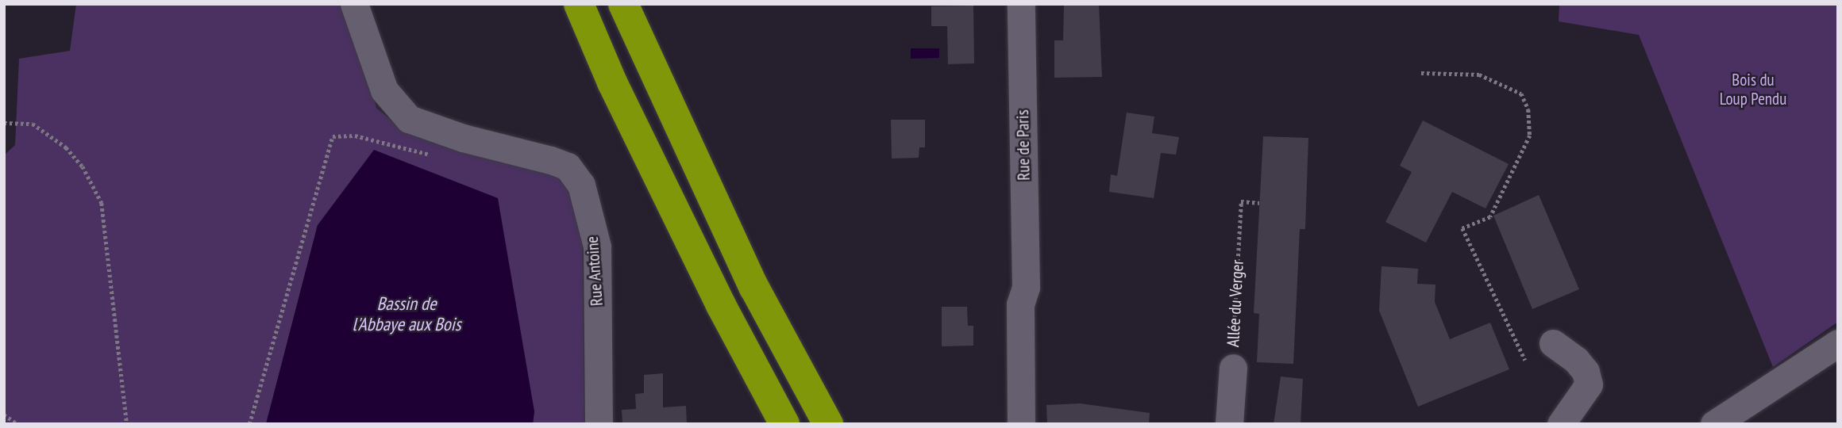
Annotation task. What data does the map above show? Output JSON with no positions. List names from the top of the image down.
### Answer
{
  "streets": {
    "street": ["Rue de Paris", "Rue Antoine", "Allée du Verger"]
  },
  "water": ["Bassin de l'Abbaye aux Bois"],
  "parks": ["Bois du Loup Pendu"]
}
